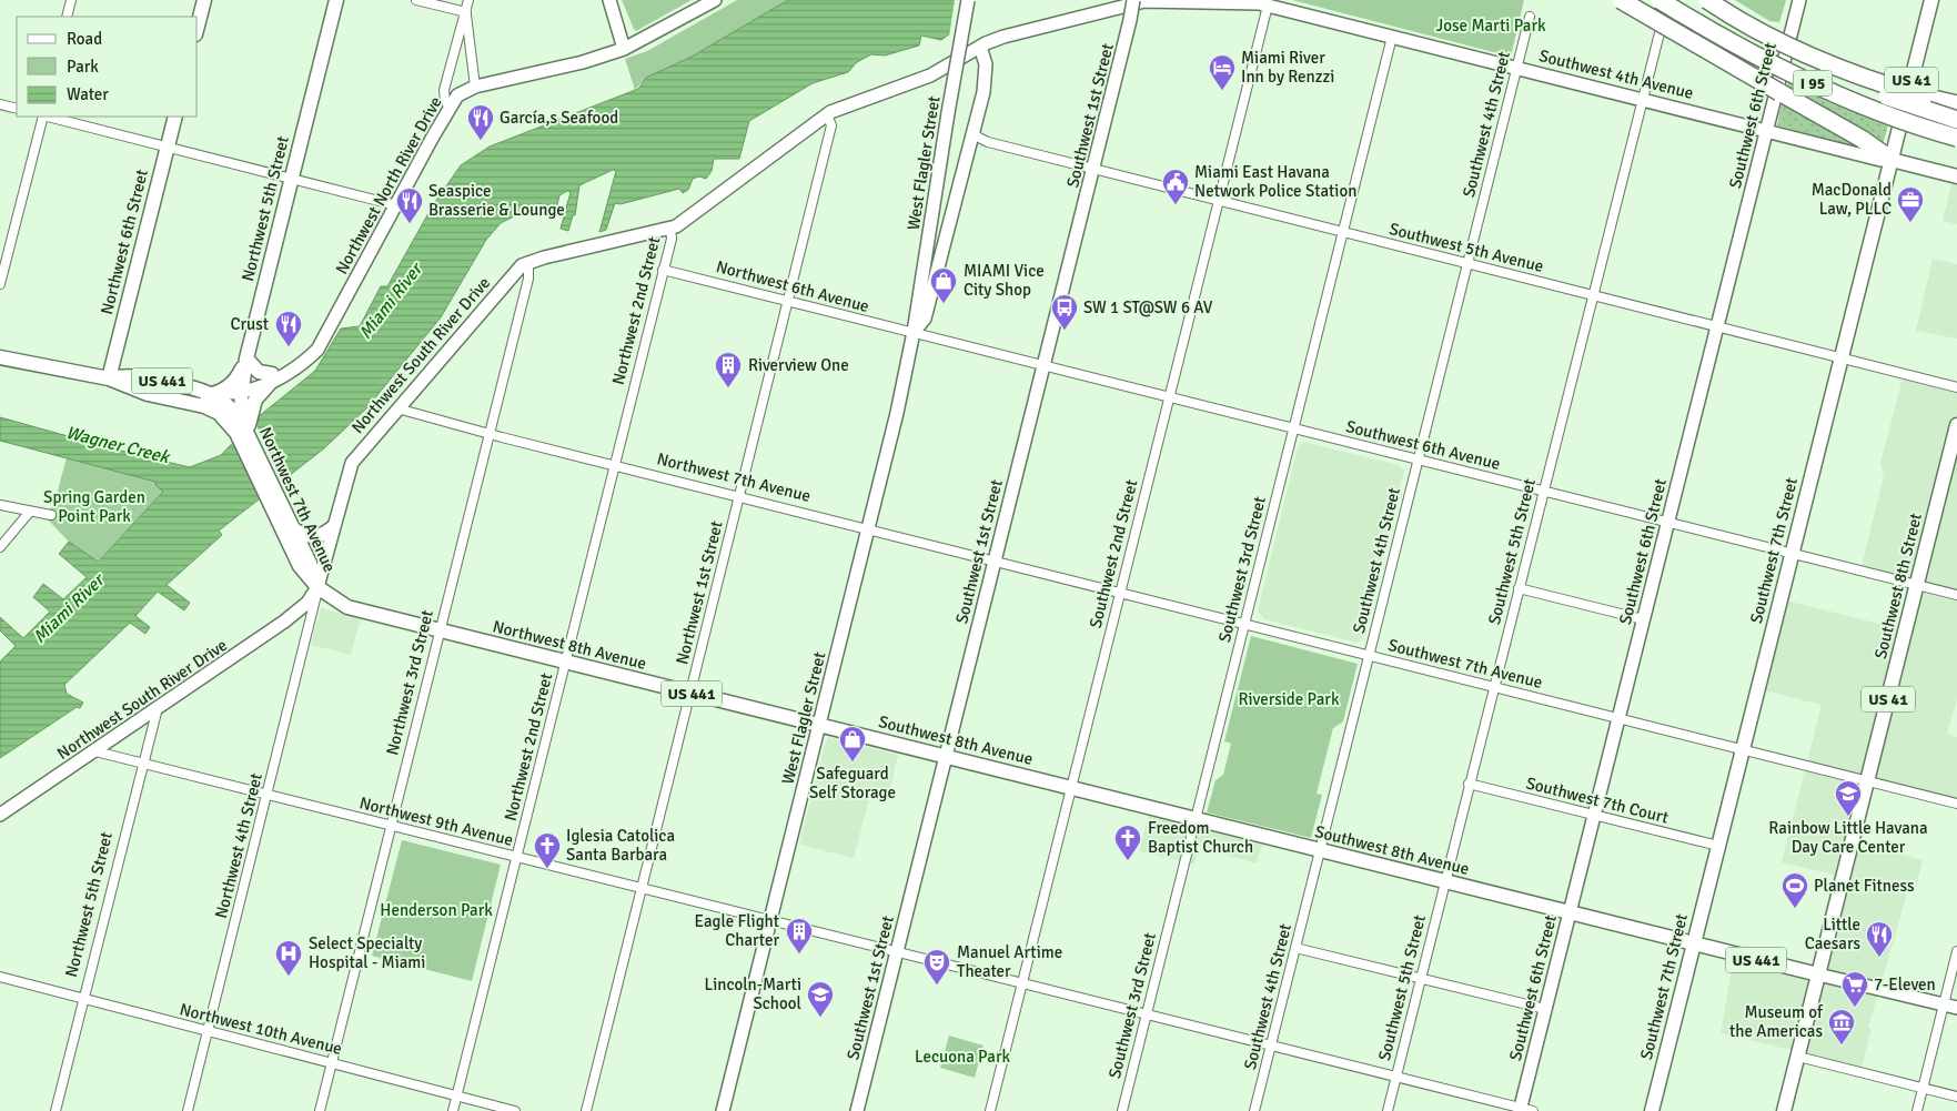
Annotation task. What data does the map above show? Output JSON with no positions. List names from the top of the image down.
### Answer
{
  "streets": {
    "highway": ["I 95"],
    "main road": [
      "Southwest 4th Avenue",
      "US 41",
      "Northwest 5th Street",
      "Northwest 6th Street",
      "US 441",
      "Northwest 7th Avenue",
      "Southwest 7th Street",
      "Southwest 8th Street",
      "Northwest 8th Avenue",
      "Southwest 8th Avenue"
    ],
    "street": [
      "Southwest 1st Street",
      "Southwest 6th Street",
      "Southwest 4th Street",
      "West Flagler Street",
      "Northwest North River Drive",
      "Southwest 5th Avenue",
      "Northwest 6th Avenue",
      "Northwest 2nd Street",
      "Northwest South River Drive",
      "Southwest 6th Avenue",
      "Southwest 5th Street",
      "Southwest 2nd Street",
      "Southwest 3rd Street",
      "Northwest 1st Street",
      "Southwest 7th Avenue",
      "Northwest 3rd Street",
      "Southwest 7th Court",
      "Northwest 9th Avenue",
      "Northwest 4th Street",
      "Northwest 10th Avenue"
    ]
  },
  "crossings": [
    ["Southwest 4th Avenue", "Southwest 6th Street"],
    ["Southwest 4th Avenue", "Southwest 4th Street"],
    ["Southwest 4th Avenue", "West Flagler Street"],
    ["Southwest 4th Avenue", "Northwest South River Drive"],
    ["Southwest 4th Avenue", "Southwest 7th Street"],
    ["Southwest 4th Avenue", "Southwest 5th Street"],
    ["Southwest 4th Avenue", "Southwest 2nd Street"],
    ["Southwest 4th Avenue", "Southwest 3rd Street"],
    ["Southwest 1st Street", "Southwest 5th Avenue"],
    ["Southwest 1st Street", "Southwest 6th Avenue"],
    ["Southwest 1st Street", "Southwest 7th Avenue"],
    ["Southwest 1st Street", "Southwest 8th Avenue"],
    ["Southwest 1st Street", "Northwest 9th Avenue"],
    ["Southwest 6th Street", "Southwest 5th Avenue"],
    ["Southwest 6th Street", "Southwest 6th Avenue"],
    ["Southwest 6th Street", "Southwest 7th Avenue"],
    ["Southwest 6th Street", "Southwest 8th Avenue"],
    ["Southwest 6th Street", "Southwest 7th Court"],
    ["Southwest 6th Street", "Northwest 9th Avenue"],
    ["Southwest 4th Street", "Southwest 5th Avenue"],
    ["Southwest 4th Street", "Southwest 6th Avenue"],
    ["Southwest 4th Street", "Southwest 7th Avenue"],
    ["Southwest 4th Street", "Southwest 8th Avenue"],
    ["Southwest 4th Street", "Northwest 9th Avenue"],
    ["West Flagler Street", "Southwest 5th Avenue"],
    ["West Flagler Street", "Northwest 6th Avenue"],
    ["West Flagler Street", "Northwest South River Drive"],
    ["West Flagler Street", "Southwest 6th Avenue"],
    ["West Flagler Street", "Northwest 7th Avenue"],
    ["West Flagler Street", "Northwest 8th Avenue"],
    ["West Flagler Street", "Southwest 7th Avenue"],
    ["West Flagler Street", "Southwest 8th Avenue"],
    ["West Flagler Street", "Northwest 9th Avenue"],
    ["Northwest North River Drive", "Northwest 5th Street"],
    ["Northwest North River Drive", "Northwest 7th Avenue"],
    ["Northwest 5th Street", "Northwest South River Drive"],
    ["Northwest 5th Street", "Northwest 7th Avenue"],
    ["Northwest 5th Street", "Northwest 9th Avenue"],
    ["Northwest 5th Street", "Northwest 10th Avenue"],
    ["Northwest 6th Street", "Northwest 7th Avenue"],
    ["Southwest 5th Avenue", "Southwest 7th Street"],
    ["Southwest 5th Avenue", "Southwest 5th Street"],
    ["Southwest 5th Avenue", "Southwest 2nd Street"],
    ["Southwest 5th Avenue", "Southwest 3rd Street"],
    ["Northwest 6th Avenue", "Northwest 2nd Street"],
    ["Northwest 6th Avenue", "Southwest 6th Avenue"],
    ["Northwest 6th Avenue", "Northwest 1st Street"],
    ["Northwest 2nd Street", "Northwest South River Drive"],
    ["Northwest 2nd Street", "Northwest 7th Avenue"],
    ["Northwest 2nd Street", "Northwest 8th Avenue"],
    ["Northwest 2nd Street", "Northwest 9th Avenue"],
    ["Northwest 2nd Street", "Northwest 10th Avenue"],
    ["Northwest South River Drive", "Northwest 7th Avenue"],
    ["Northwest South River Drive", "Northwest 1st Street"],
    ["Northwest South River Drive", "Northwest 8th Avenue"],
    ["Northwest South River Drive", "Northwest 3rd Street"],
    ["Northwest South River Drive", "Northwest 9th Avenue"],
    ["Northwest South River Drive", "Northwest 4th Street"],
    ["Southwest 6th Avenue", "Southwest 7th Street"],
    ["Southwest 6th Avenue", "Southwest 5th Street"],
    ["Southwest 6th Avenue", "Southwest 2nd Street"],
    ["Southwest 6th Avenue", "Southwest 3rd Street"],
    ["Southwest 6th Avenue", "Southwest 8th Street"],
    ["Northwest 7th Avenue", "Northwest 1st Street"],
    ["Northwest 7th Avenue", "Northwest 8th Avenue"],
    ["Northwest 7th Avenue", "Southwest 7th Avenue"],
    ["Northwest 7th Avenue", "Northwest 3rd Street"],
    ["Northwest 7th Avenue", "Northwest 4th Street"],
    ["Southwest 7th Street", "Southwest 7th Avenue"],
    ["Southwest 7th Street", "Southwest 8th Avenue"],
    ["Southwest 7th Street", "Southwest 7th Court"],
    ["Southwest 5th Street", "Southwest 7th Avenue"],
    ["Southwest 5th Street", "Southwest 8th Avenue"],
    ["Southwest 5th Street", "Southwest 7th Court"],
    ["Southwest 5th Street", "Northwest 9th Avenue"],
    ["Southwest 2nd Street", "Southwest 7th Avenue"],
    ["Southwest 2nd Street", "Southwest 8th Avenue"],
    ["Southwest 2nd Street", "Northwest 9th Avenue"],
    ["Southwest 3rd Street", "Southwest 7th Avenue"],
    ["Southwest 3rd Street", "Southwest 8th Avenue"],
    ["Southwest 3rd Street", "Northwest 9th Avenue"],
    ["Southwest 8th Street", "Southwest 7th Avenue"],
    ["Southwest 8th Street", "Southwest 8th Avenue"],
    ["Northwest 1st Street", "Northwest 8th Avenue"],
    ["Northwest 1st Street", "Northwest 9th Avenue"],
    ["Northwest 8th Avenue", "Northwest 3rd Street"],
    ["Northwest 8th Avenue", "Southwest 8th Avenue"],
    ["Northwest 8th Avenue", "Northwest 4th Street"],
    ["Northwest 3rd Street", "Northwest 9th Avenue"],
    ["Northwest 3rd Street", "Northwest 10th Avenue"],
    ["Northwest 9th Avenue", "Northwest 4th Street"],
    ["Northwest 4th Street", "Northwest 10th Avenue"]
  ],
  "water": ["Miami River", "Wagner Creek"],
  "parks": [
    "Jose Marti Park",
    "Spring Garden Point Park",
    "Riverside Park",
    "Henderson Park",
    "Lecuona Park"
  ],
  "places": {
    "hotel": ["Miami River Inn by Renzzi"],
    "restaurant": [
      "García,s Seafood",
      "Seaspice Brasserie & Lounge",
      "Crust",
      "Little Caesars"
    ],
    "public building": ["Miami East Havana Network Police Station"],
    "office": ["MacDonald Law, PLLC"],
    "shop": ["MIAMI Vice City Shop", "Safeguard Self Storage"],
    "bus stop": ["SW 1 ST@SW 6 AV"],
    "building": ["Riverview One", "Eagle Flight Charter"],
    "school or university": ["Rainbow Little Havana Day Care Center", "Lincoln-Marti School"],
    "church": ["Freedom Baptist Church", "Iglesia Catolica Santa Barbara"],
    "sports": ["Planet Fitness"],
    "hospital": ["Select Specialty Hospital - Miami"],
    "theatre": ["Manuel Artime Theater"],
    "supermarket": ["7-Eleven"],
    "museum": ["Museum of the Americas"]
  },
  "legend": ["Road", "Park", "Water"]
}
